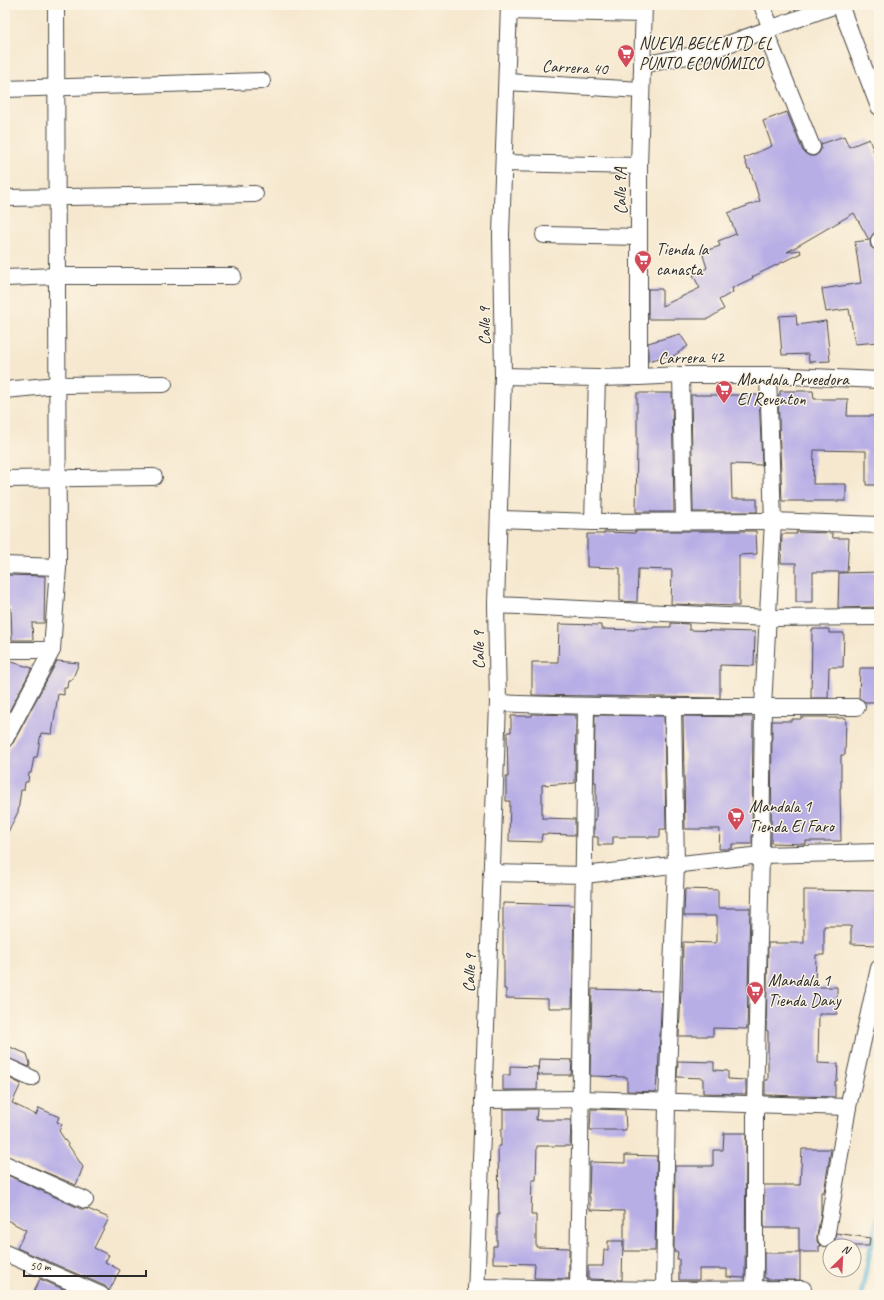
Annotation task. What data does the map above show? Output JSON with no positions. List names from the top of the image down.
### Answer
{
  "streets": {
    "street": [
      "Carrera 40",
      "Calle 9A",
      "Calle 9",
      "Carrera 42"
    ]
  },
  "crossings": [
    ["Carrera 40", "Calle 9A"],
    ["Carrera 40", "Calle 9"],
    ["Calle 9A", "Carrera 42"],
    ["Calle 9", "Carrera 42"]
  ],
  "places": {
    "supermarket": [
      "NUEVA BELEN TD EL PUNTO ECONÓMICO",
      "Tienda la canasta",
      "Mandala Prveedora El Reventon",
      "Mandala 1 Tienda El Faro",
      "Mandala 1 Tienda Dany"
    ]
  },
  "scale_bar": "50 m",
  "north": "top right"
}
